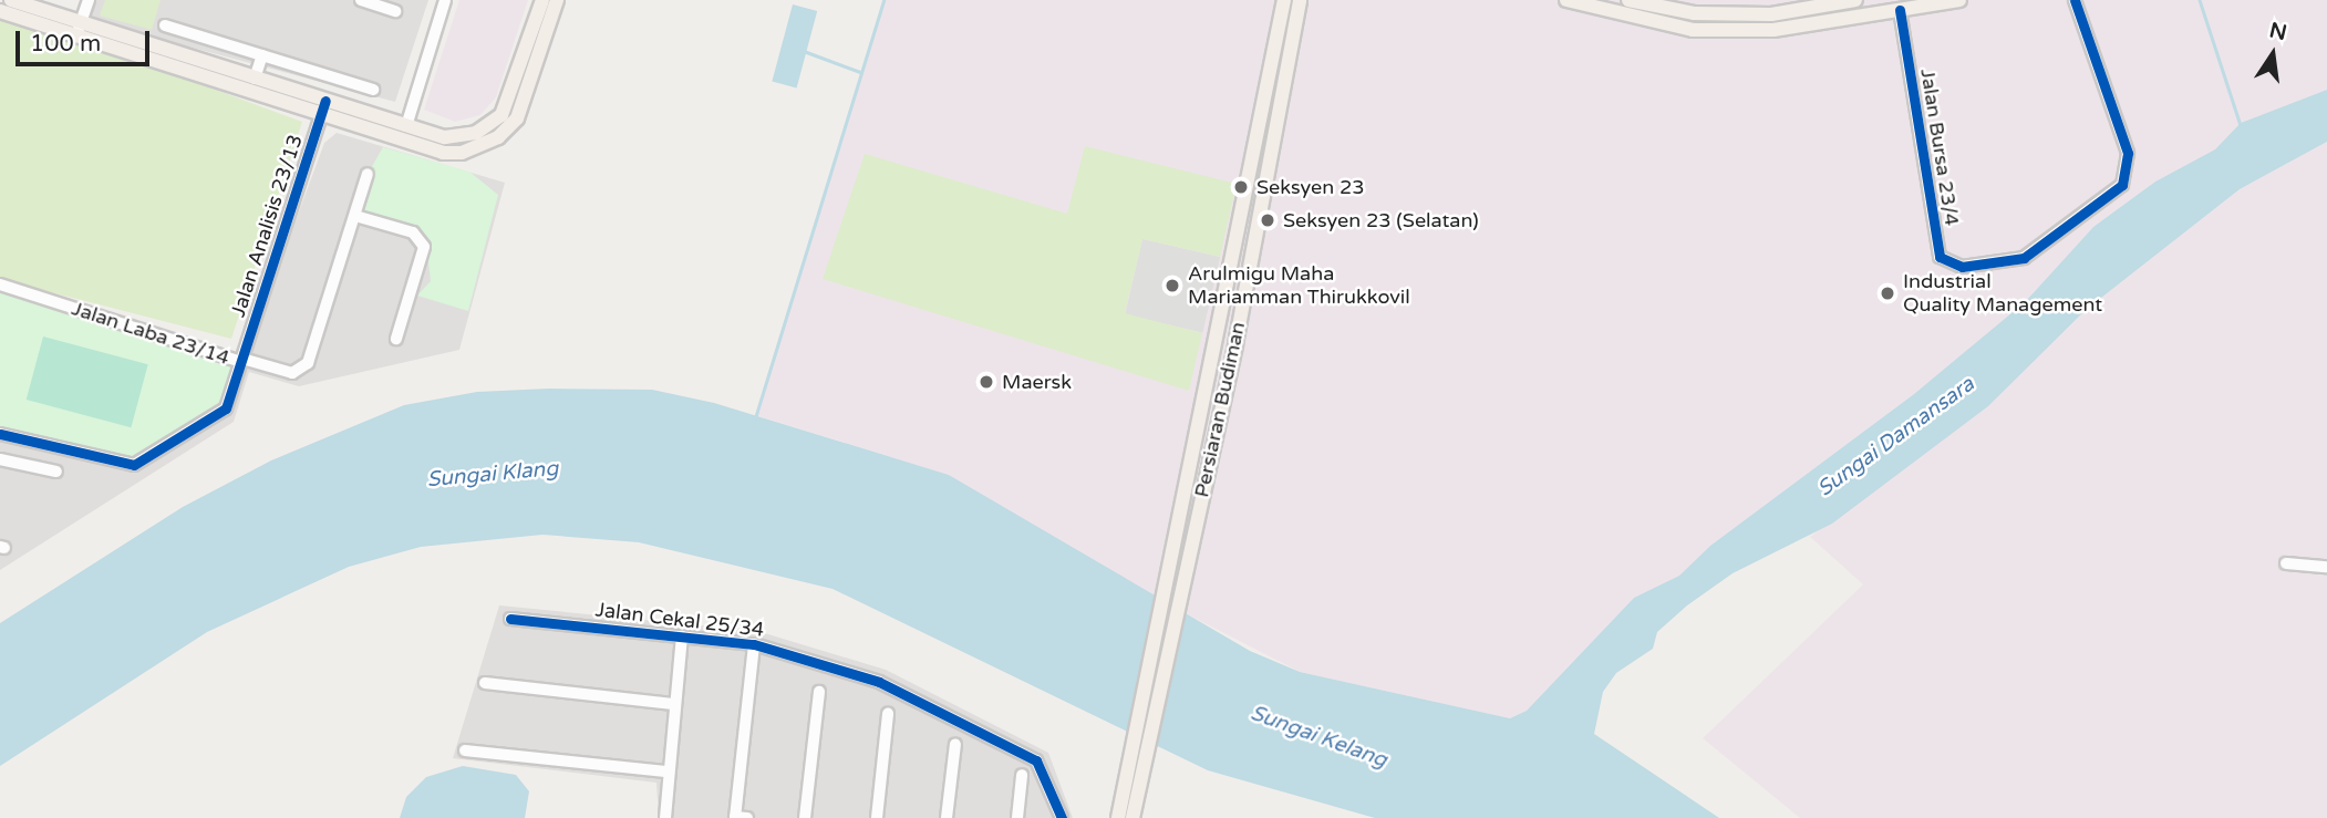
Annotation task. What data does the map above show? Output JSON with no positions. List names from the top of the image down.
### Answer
{
  "streets": {
    "main road": ["Persiaran Budiman"],
    "street": [
      "Jalan Bursa 23/4",
      "Jalan Analisis 23/13",
      "Jalan Laba 23/14",
      "Jalan Cekal 25/34"
    ]
  },
  "crossings": [
    ["Jalan Analisis 23/13", "Jalan Laba 23/14"]
  ],
  "water": ["Sungai Damansara", "Sungai Klang", "Sungai Kelang"],
  "places": [
    "Seksyen 23",
    "Seksyen 23 (Selatan)",
    "Arulmigu Maha Mariamman Thirukkovil",
    "Industrial Quality Management",
    "Maersk"
  ],
  "scale_bar": "100 m",
  "north": "top"
}
